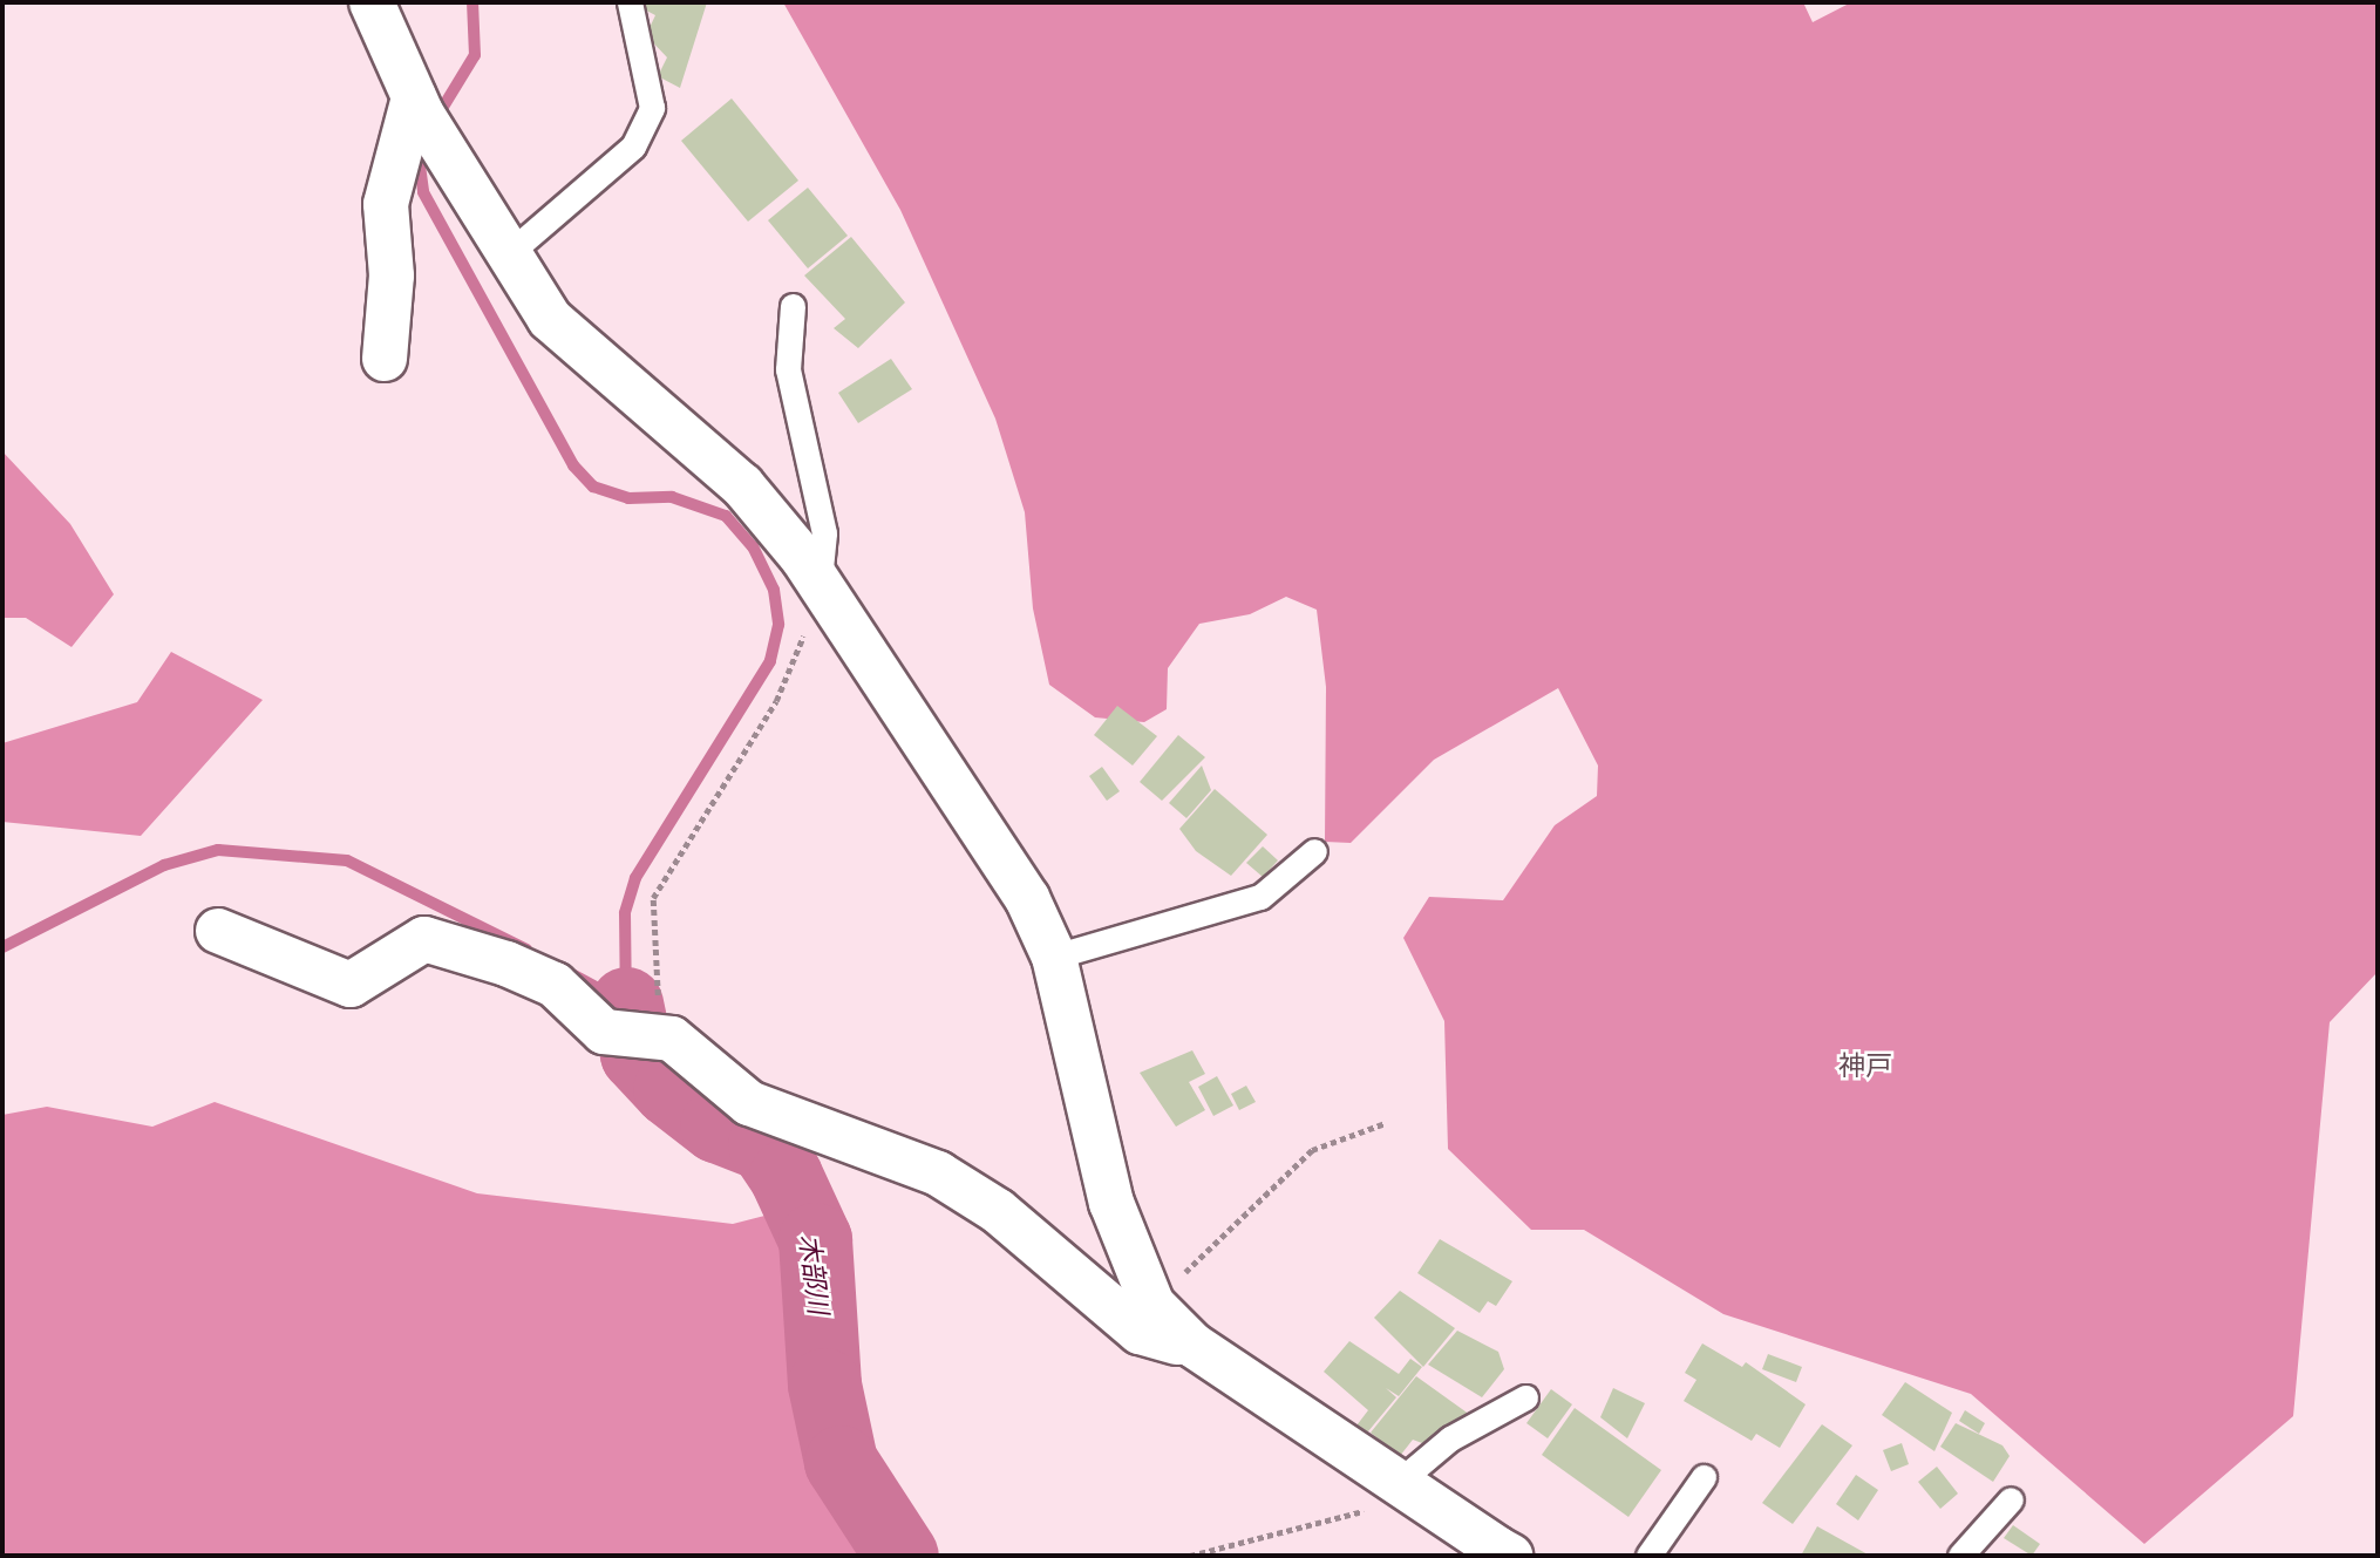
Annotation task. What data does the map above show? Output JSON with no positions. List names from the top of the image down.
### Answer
{
  "districts": ["神戸"],
  "water": ["木部川"]
}
